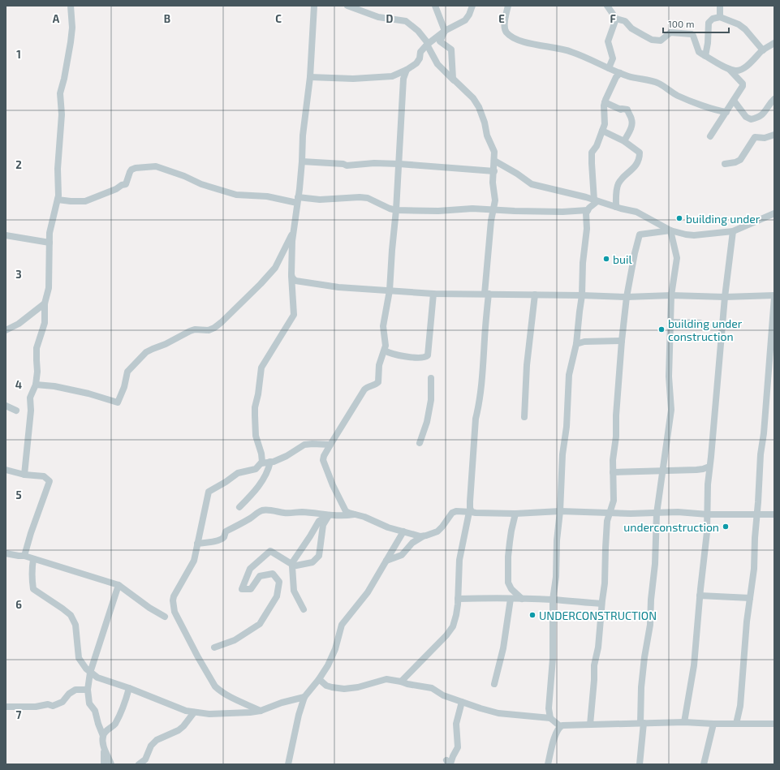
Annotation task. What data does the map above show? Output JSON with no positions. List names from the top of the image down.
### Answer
{
  "places": [
    "building under",
    "buil",
    "building under construction",
    "underconstruction",
    "UNDERCONSTRUCTION"
  ],
  "scale_bar": "100 m",
  "grid": {
    "columns": [
      "A",
      "B",
      "C",
      "D",
      "E",
      "F"
    ],
    "rows": [
      "1",
      "2",
      "3",
      "4",
      "5",
      "6",
      "7"
    ]
  }
}
